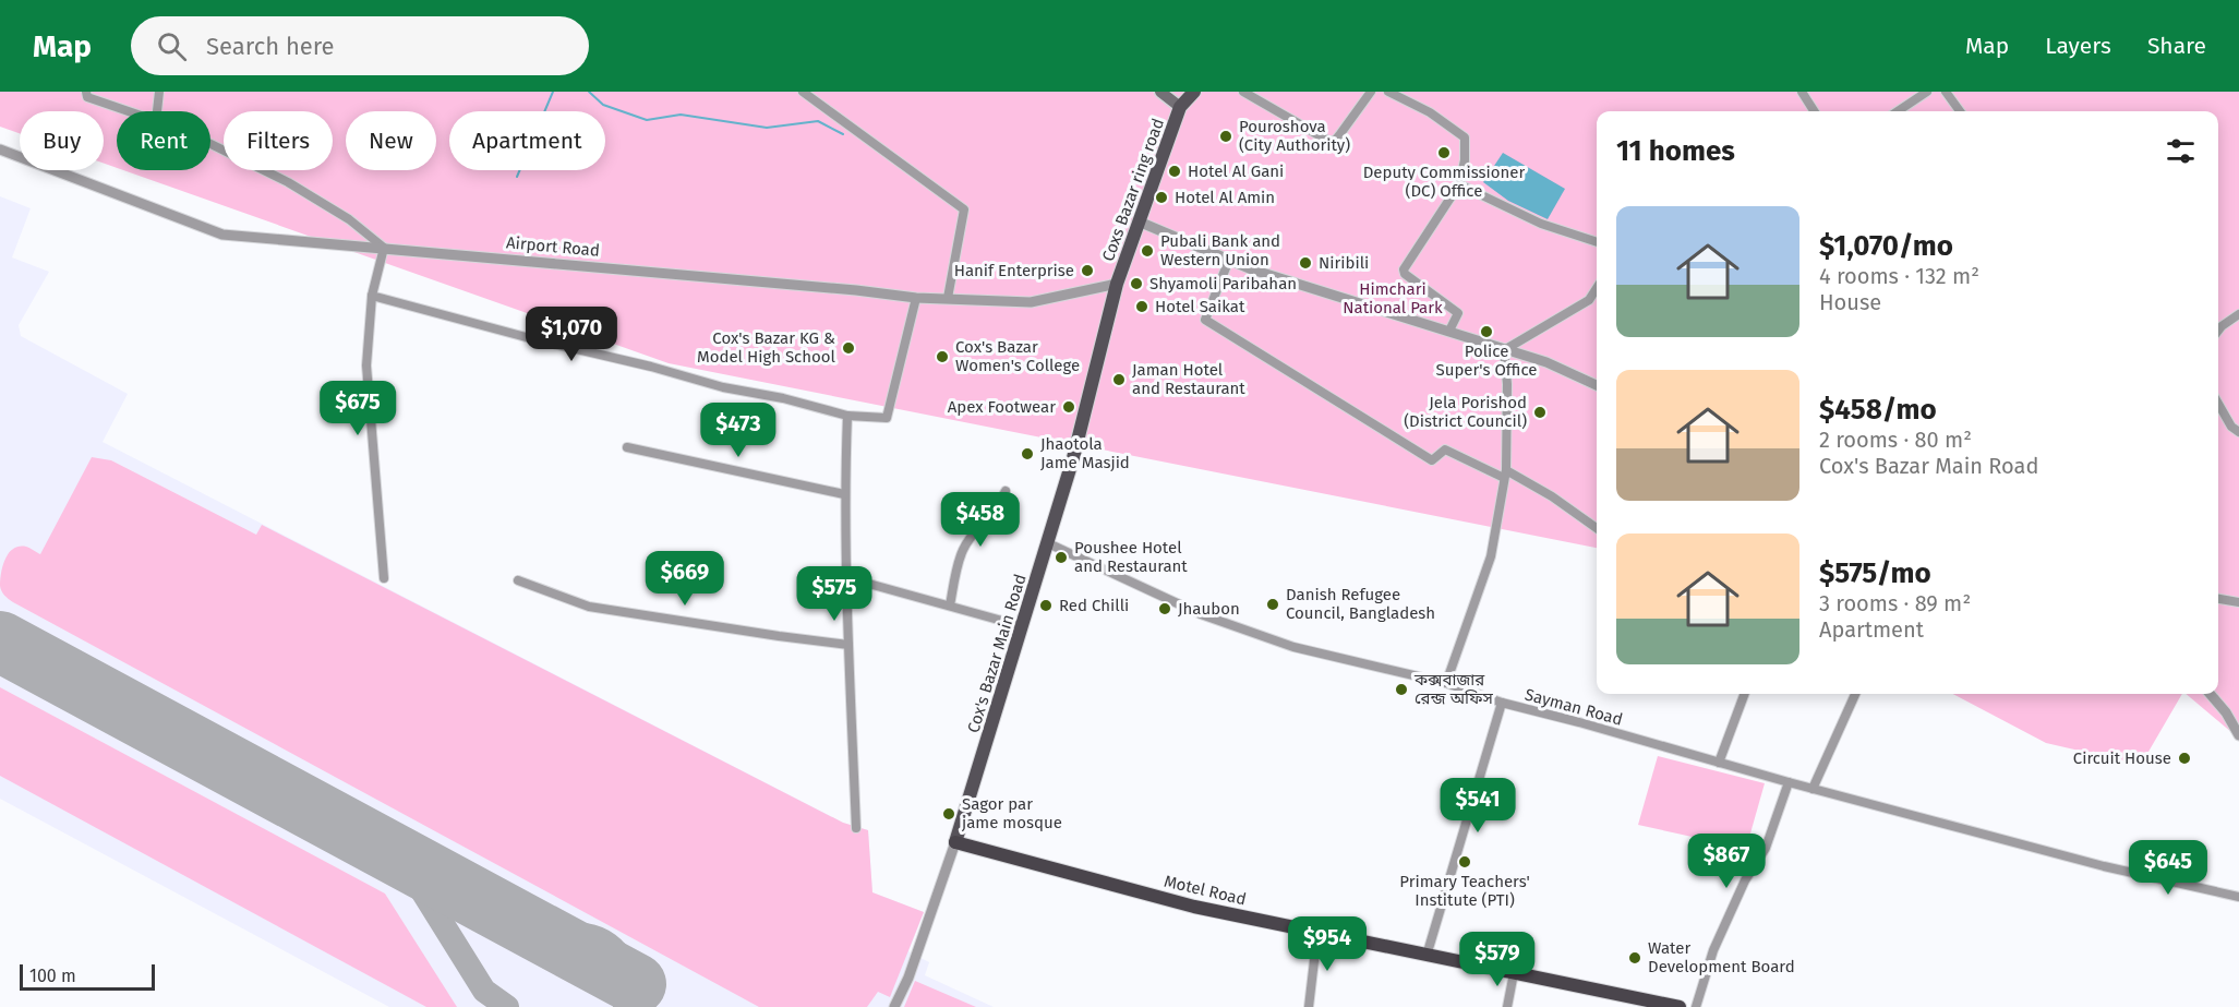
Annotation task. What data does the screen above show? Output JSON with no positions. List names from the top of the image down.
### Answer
{
  "streets": {
    "highway": ["Motel Road"],
    "main road": ["Coxs Bazar ring road", "Cox's Bazar Main Road"],
    "street": ["Airport Road", "Sayman Road"]
  },
  "crossings": [
    ["Coxs Bazar ring road", "Airport Road"],
    ["Coxs Bazar ring road", "Cox's Bazar Main Road"],
    ["Airport Road", "Cox's Bazar Main Road"],
    ["Cox's Bazar Main Road", "Sayman Road"],
    ["Cox's Bazar Main Road", "Motel Road"]
  ],
  "parks": ["Himchari National Park"],
  "places": [
    "Pouroshova (City Authority)",
    "Deputy Commissioner (DC) Office",
    "Hotel Al Gani",
    "Hotel Al Amin",
    "Pubali Bank and Western Union",
    "Niribili",
    "Hanif Enterprise",
    "Shyamoli Paribahan",
    "Hotel Saikat",
    "Police Super's Office",
    "Cox's Bazar KG & Model High School",
    "Cox's Bazar Women's College",
    "Jaman Hotel and Restaurant",
    "Apex Footwear",
    "Jela Porishod (District Council)",
    "Jhaotola Jame Masjid",
    "Poushee Hotel and Restaurant",
    "Danish Refugee Council, Bangladesh",
    "Red Chilli",
    "Jhaubon",
    "কক্সবাজার রেন্জ অফিস",
    "Circuit House",
    "Sagor par jame mosque",
    "Primary Teachers' Institute (PTI)",
    "Water Development Board"
  ],
  "scale_bar": "100 m",
  "page": {
    "header": "Map",
    "search": "Search here",
    "nav": ["Map", "Layers", "Share"],
    "chip": [
      "Buy",
      "Rent",
      "Filters",
      "New",
      "Apartment"
    ],
    "heading": "11 homes",
    "list": [
      {
        "name": "$1,070/mo",
        "note": "4 rooms · 132 m² · House"
      },
      {
        "name": "$458/mo",
        "note": "2 rooms · 80 m² · Cox's Bazar Main Road"
      },
      {
        "name": "$575/mo",
        "note": "3 rooms · 89 m² · Apartment"
      }
    ],
    "price": [
      "$1,070",
      "$675",
      "$473",
      "$458",
      "$669",
      "$575",
      "$541",
      "$867",
      "$645",
      "$954",
      "$579"
    ],
    "scale": "100 m"
  }
}
